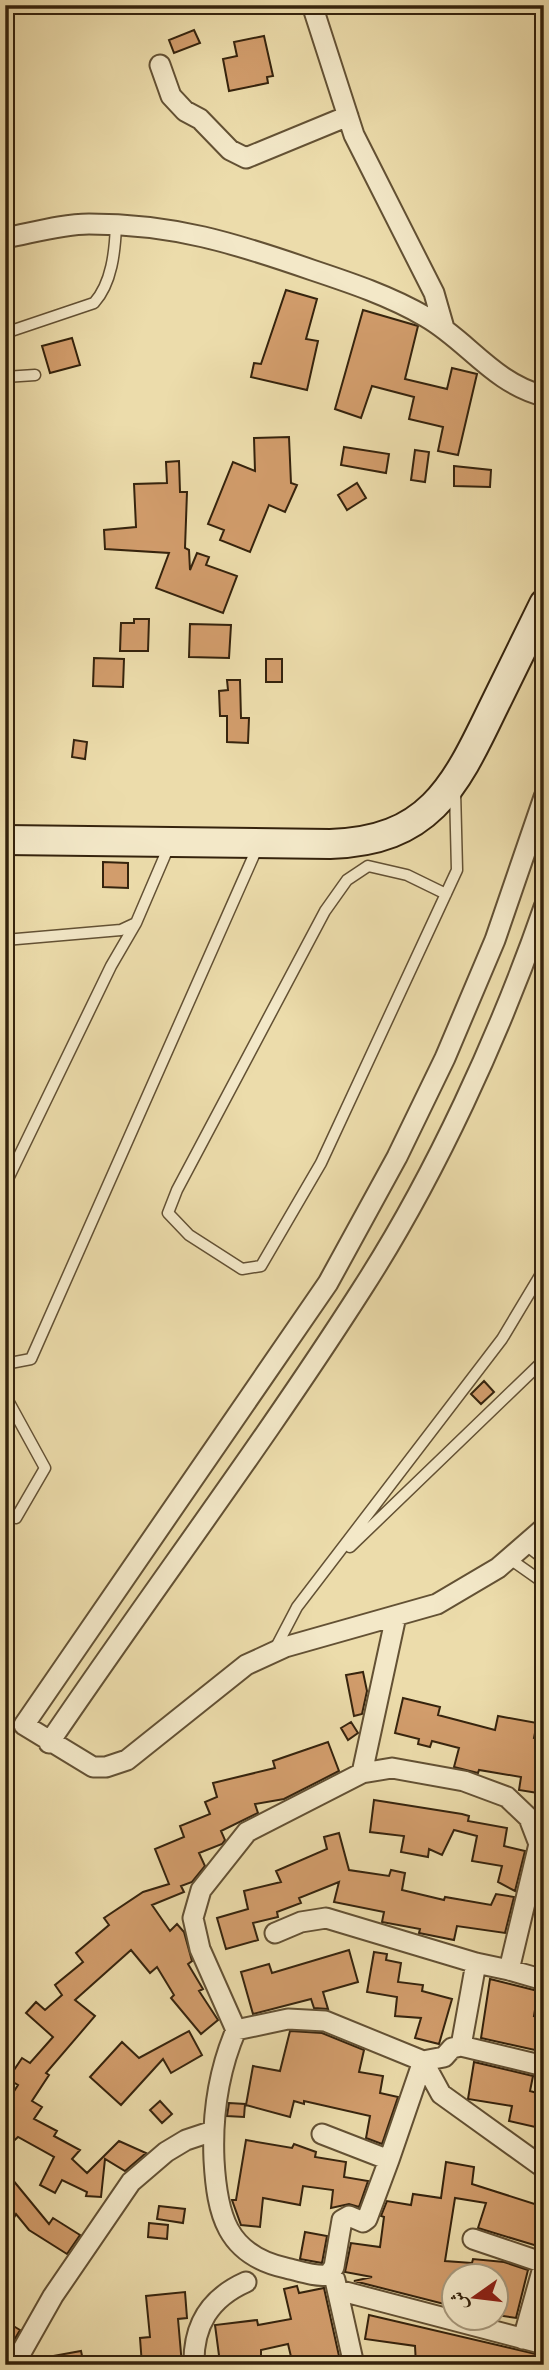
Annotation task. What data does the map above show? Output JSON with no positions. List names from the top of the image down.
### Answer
{
  "north": "left"
}
